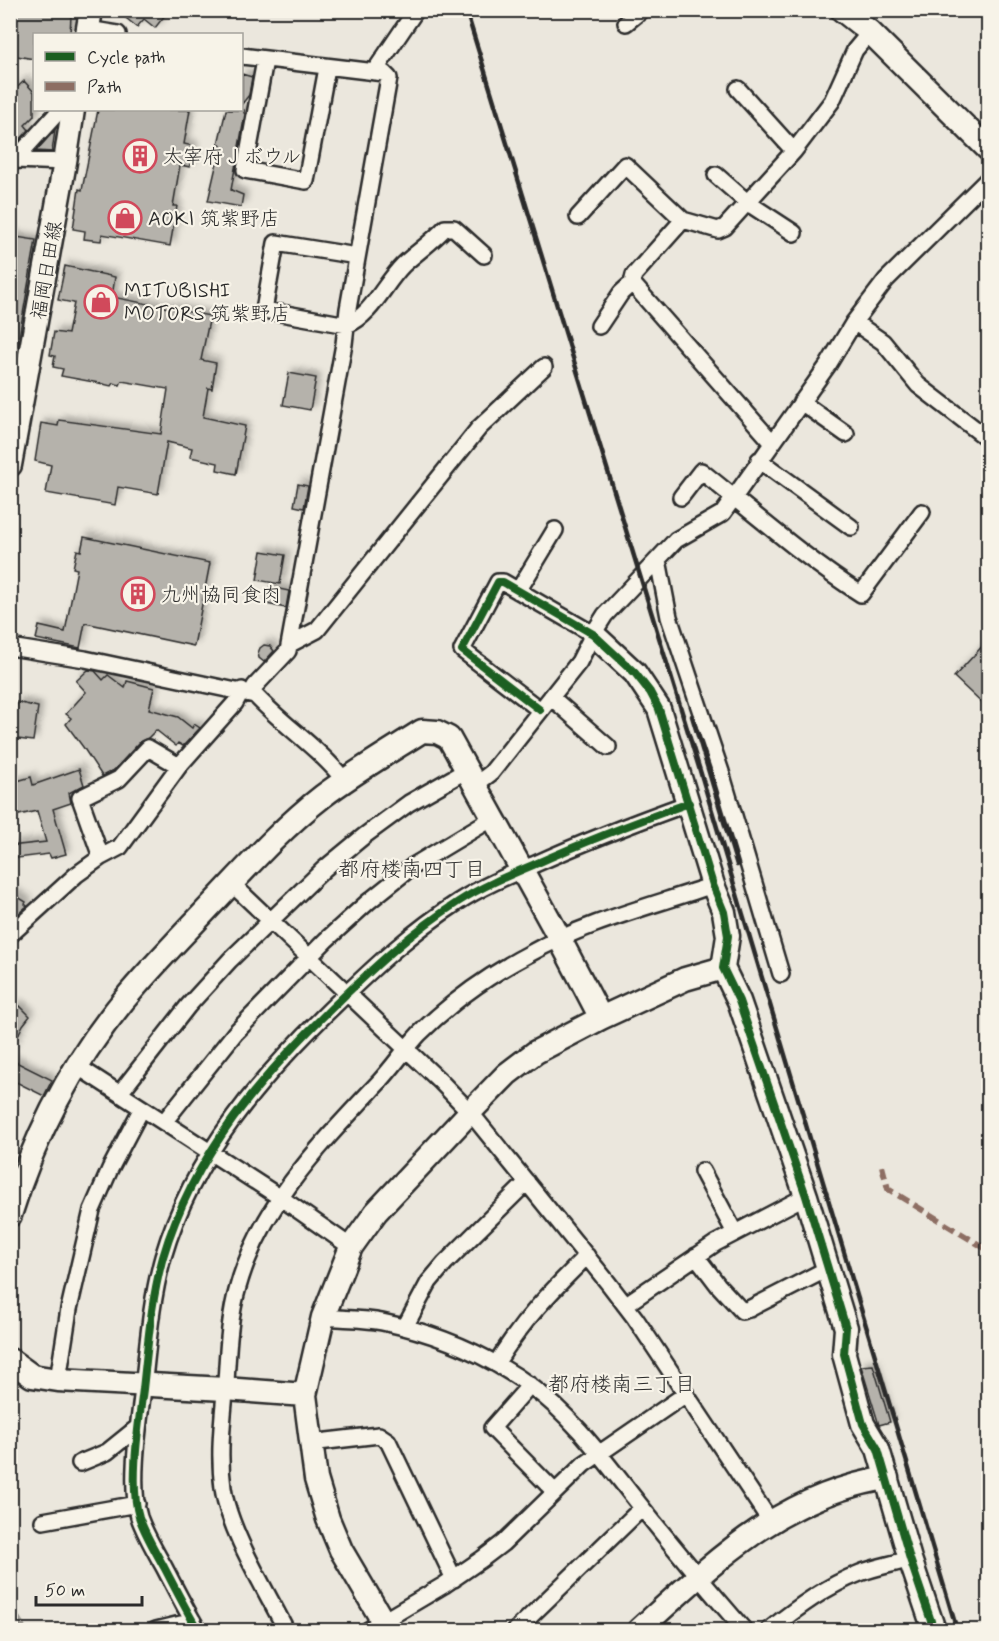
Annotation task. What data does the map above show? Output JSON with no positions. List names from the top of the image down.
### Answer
{
  "streets": {
    "street": ["福岡日田線"]
  },
  "districts": ["都府楼南四丁目", "都府楼南三丁目"],
  "places": {
    "building": ["太宰府Ｊボウル", "九州協同食肉"],
    "shop": ["AOKI 筑紫野店", "MITUBISHI MOTORS 筑紫野店"]
  },
  "legend": ["Cycle path", "Path"],
  "scale_bar": "50 m"
}
